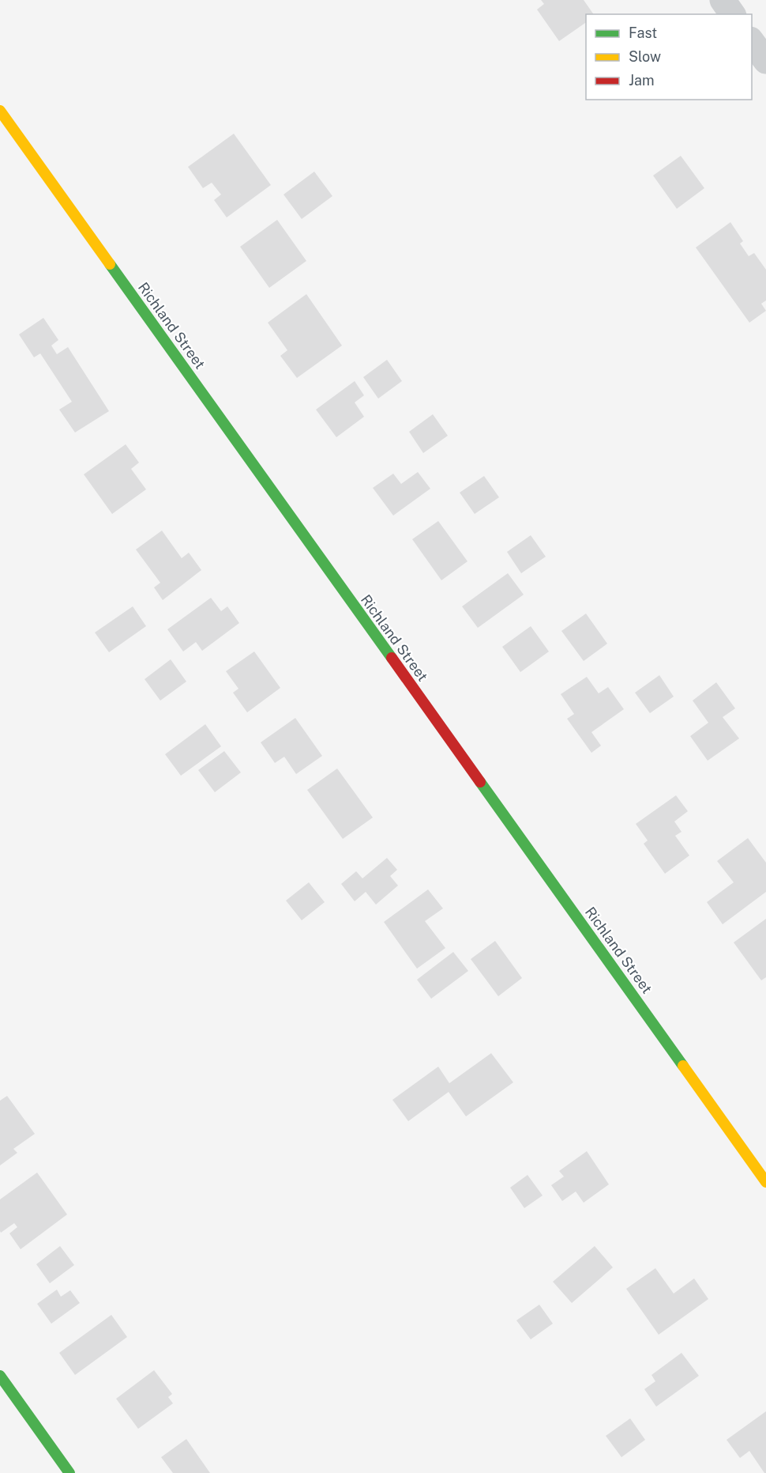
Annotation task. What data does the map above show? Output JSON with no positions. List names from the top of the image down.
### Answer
{
  "streets": {
    "street": ["Richland Street"]
  },
  "legend": ["Fast", "Slow", "Jam"]
}
